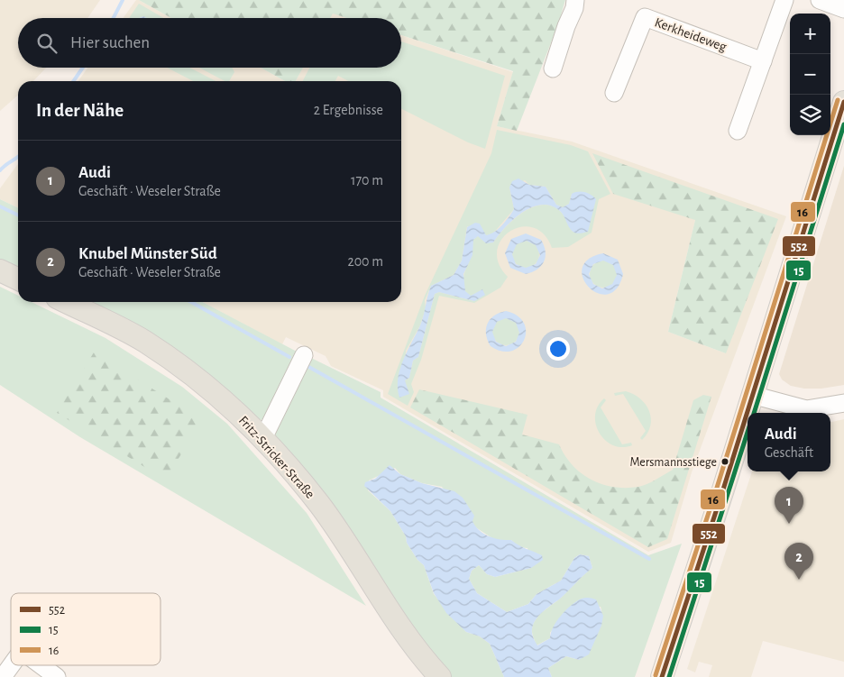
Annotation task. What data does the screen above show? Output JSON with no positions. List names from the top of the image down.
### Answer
{
  "streets": {
    "main road": ["Fritz-Stricker-Straße"],
    "street": ["Kerkheideweg"]
  },
  "places": ["Mersmannsstiege"],
  "lines": ["transit line 16", "transit line 552", "transit line 15"],
  "legend": ["552", "15", "16"],
  "page": {
    "map_buttons": ["+", "−"],
    "search": "Hier suchen",
    "heading": ["In der Nähe", "2 Ergebnisse"],
    "list": [
      {
        "mark": "1",
        "name": "Audi",
        "note": "Geschäft · Weseler Straße",
        "value": "170 m"
      },
      {
        "mark": "2",
        "name": "Knubel Münster Süd",
        "note": "Geschäft · Weseler Straße",
        "value": "200 m"
      }
    ],
    "popup": ["Audi", "Geschäft"],
    "pins": ["1", "2"]
  }
}
